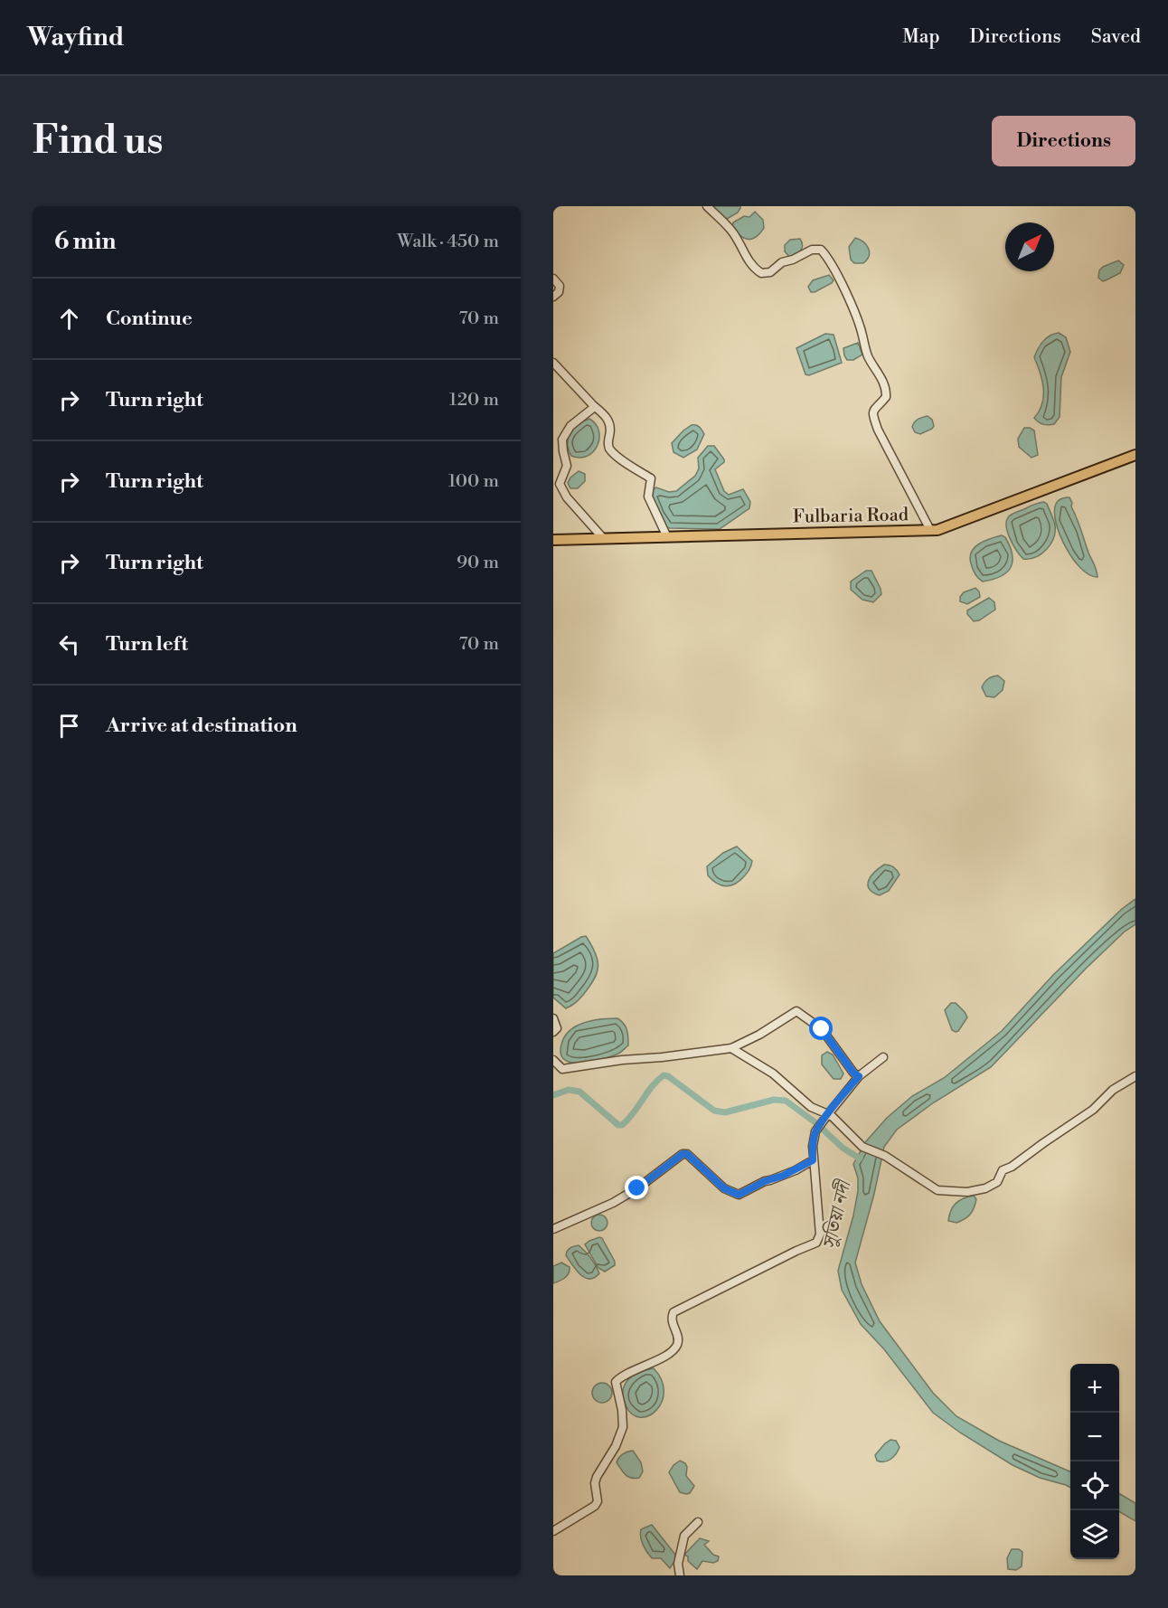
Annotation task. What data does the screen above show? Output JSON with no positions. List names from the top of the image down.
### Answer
{
  "streets": {
    "main road": ["Fulbaria Road"]
  },
  "water": ["সুতিয়া নদী"],
  "north": "top right",
  "page": {
    "header": "Wayfind",
    "nav": ["Map", "Directions", "Saved"],
    "buttons": "Directions",
    "title": "Find us",
    "heading": ["6 min", "Walk · 450 m"],
    "list": [
      ["Continue", "70 m"],
      ["Turn right", "120 m"],
      ["Turn right", "100 m"],
      ["Turn right", "90 m"],
      ["Turn left", "70 m"],
      "Arrive at destination"
    ],
    "map_buttons": ["+", "−"]
  }
}
